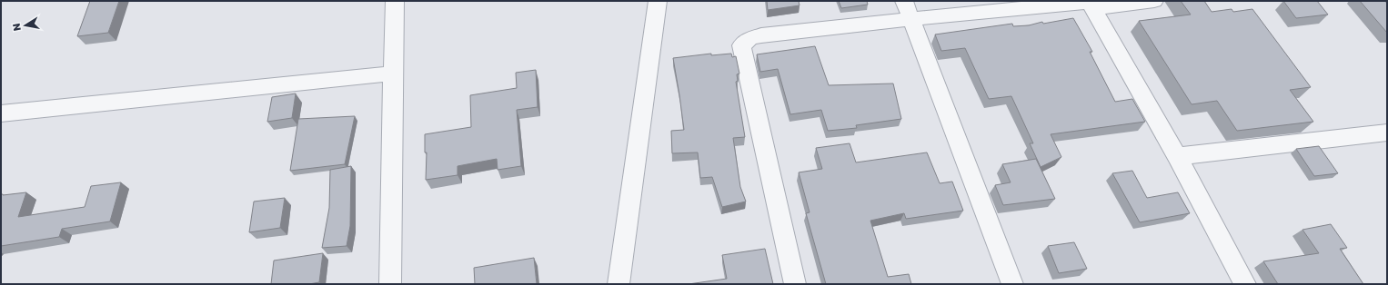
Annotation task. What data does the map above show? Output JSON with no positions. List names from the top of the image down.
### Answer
{
  "north": "left"
}
